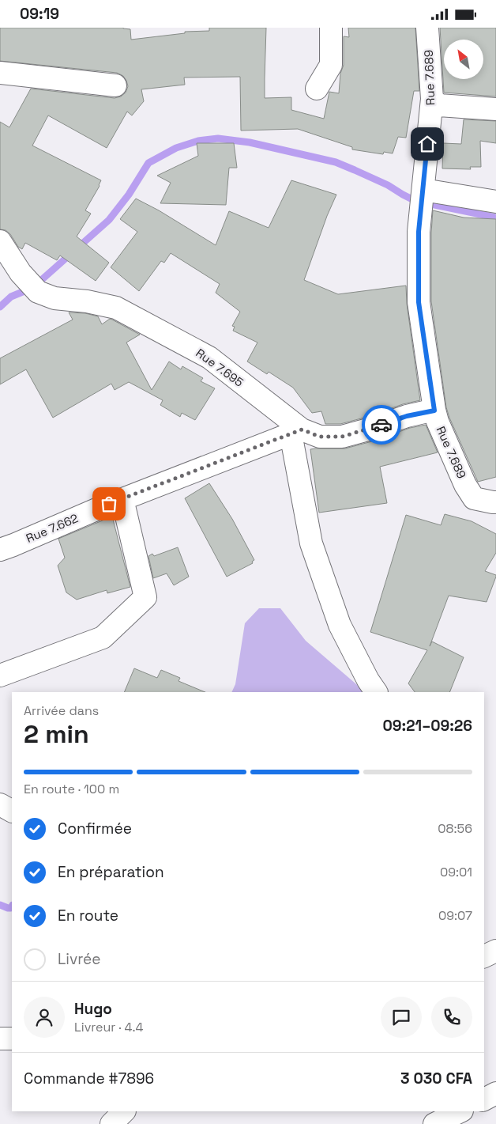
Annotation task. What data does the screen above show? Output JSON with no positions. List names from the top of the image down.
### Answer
{
  "streets": {
    "street": ["Rue 7.689", "Rue 7.695", "Rue 7.662"]
  },
  "crossings": [
    ["Rue 7.689", "Rue 7.695"],
    ["Rue 7.695", "Rue 7.662"]
  ],
  "north": "top left",
  "page": {
    "status": "09:19",
    "heading": ["2 min", "Arrivée dans", "09:21–09:26"],
    "panel": [
      "Hugo",
      "Livreur · 4.4",
      "Commande #7896",
      "3 030 CFA"
    ],
    "bar": "En route · 100 m",
    "list": [
      ["Confirmée", "08:56"],
      ["En préparation", "09:01"],
      ["En route", "09:07"],
      "Livrée"
    ]
  }
}
